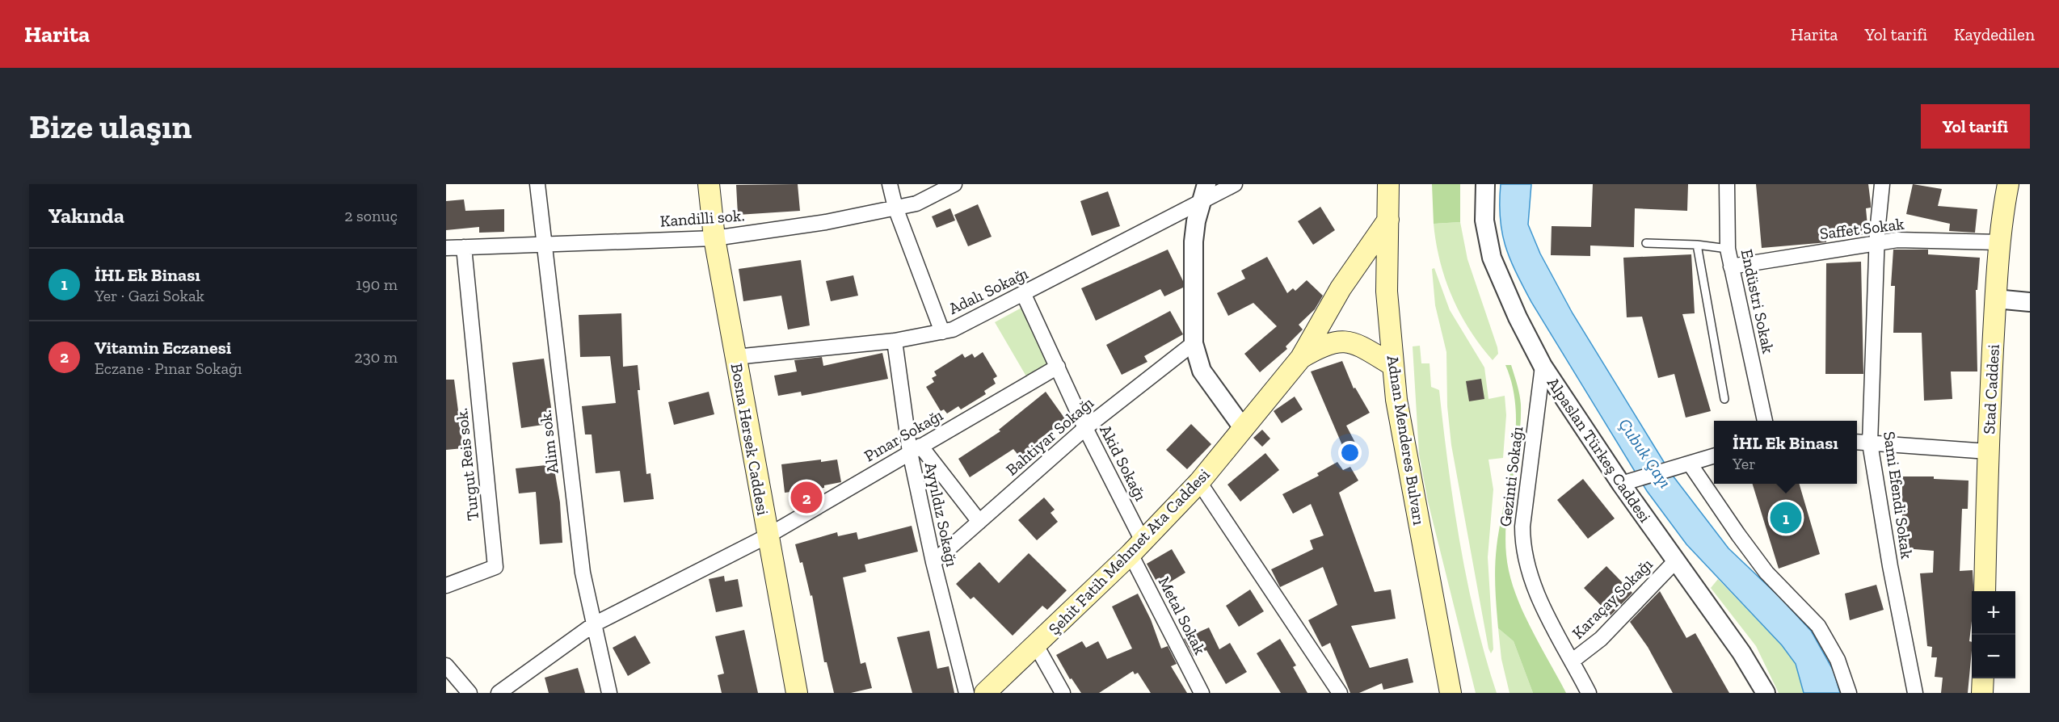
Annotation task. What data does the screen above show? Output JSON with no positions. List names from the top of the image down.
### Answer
{
  "streets": {
    "main road": [
      "Stad Caddesi",
      "Bosna Hersek Caddesi",
      "Adnan Menderes Bulvarı",
      "Şehit Fatih Mehmet Ata Caddesi"
    ],
    "street": [
      "Kandilli sok.",
      "Saffet Sokak",
      "Adalı Sokağı",
      "Endüstri Sokak",
      "Pınar Sokağı",
      "Bahtiyar Sokağı",
      "Alim sok.",
      "Alpaslan Türkeş Caddesi",
      "Akid Sokağı",
      "Turgut Reis sok.",
      "Gezinti Sokağı",
      "Sami Efendi Sokak",
      "Ayyıldız Sokağı",
      "Karaçay Sokağı",
      "Metal Sokak"
    ]
  },
  "crossings": [
    ["Kandilli sok.", "Bosna Hersek Caddesi"],
    ["Kandilli sok.", "Alim sok."],
    ["Kandilli sok.", "Turgut Reis sok."],
    ["Saffet Sokak", "Endüstri Sokak"],
    ["Saffet Sokak", "Stad Caddesi"],
    ["Saffet Sokak", "Sami Efendi Sokak"],
    ["Adalı Sokağı", "Bosna Hersek Caddesi"],
    ["Adalı Sokağı", "Akid Sokağı"],
    ["Adalı Sokağı", "Ayyıldız Sokağı"],
    ["Pınar Sokağı", "Bosna Hersek Caddesi"],
    ["Pınar Sokağı", "Alim sok."],
    ["Pınar Sokağı", "Akid Sokağı"],
    ["Pınar Sokağı", "Ayyıldız Sokağı"],
    ["Bahtiyar Sokağı", "Akid Sokağı"],
    ["Bahtiyar Sokağı", "Ayyıldız Sokağı"],
    ["Adnan Menderes Bulvarı", "Şehit Fatih Mehmet Ata Caddesi"],
    ["Alpaslan Türkeş Caddesi", "Gezinti Sokağı"],
    ["Alpaslan Türkeş Caddesi", "Karaçay Sokağı"],
    ["Akid Sokağı", "Şehit Fatih Mehmet Ata Caddesi"],
    ["Akid Sokağı", "Metal Sokak"],
    ["Gezinti Sokağı", "Karaçay Sokağı"],
    ["Şehit Fatih Mehmet Ata Caddesi", "Metal Sokak"]
  ],
  "water": ["Çubuk Çayı"],
  "page": {
    "header": "Harita",
    "nav": ["Harita", "Yol tarifi", "Kaydedilen"],
    "buttons": "Yol tarifi",
    "title": "Bize ulaşın",
    "heading": ["Yakında", "2 sonuç"],
    "list": [
      {
        "mark": "1",
        "name": "İHL Ek Binası",
        "note": "Yer · Gazi Sokak",
        "value": "190 m"
      },
      {
        "mark": "2",
        "name": "Vitamin Eczanesi",
        "note": "Eczane · Pınar Sokağı",
        "value": "230 m"
      }
    ],
    "popup": ["İHL Ek Binası", "Yer"],
    "pins": ["2", "1"],
    "map_buttons": ["+", "−"]
  }
}
